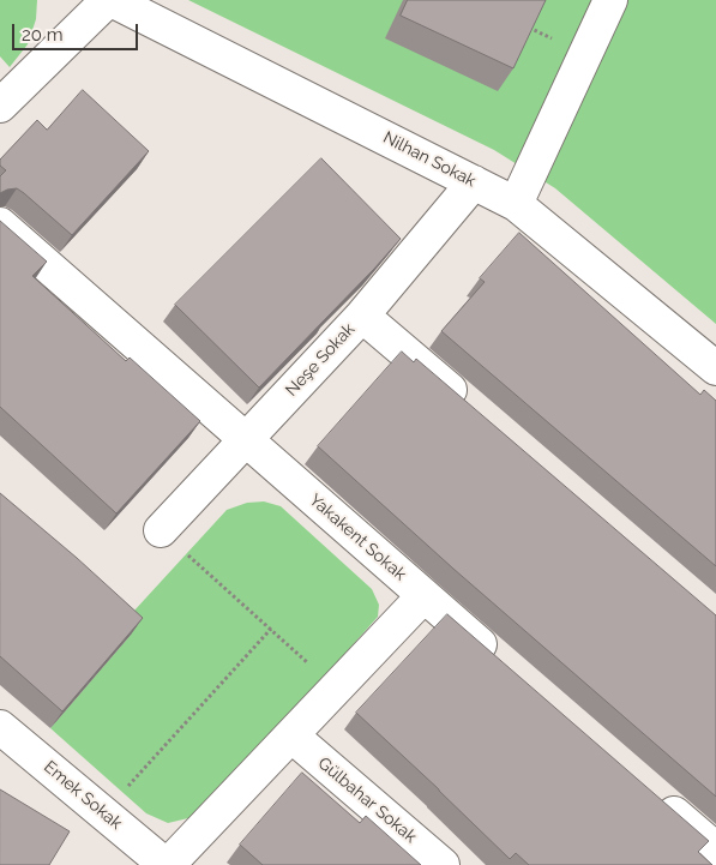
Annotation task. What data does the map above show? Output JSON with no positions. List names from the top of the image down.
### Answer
{
  "streets": {
    "street": [
      "Nilhan Sokak",
      "Neşe Sokak",
      "Yakakent Sokak",
      "Emek Sokak",
      "Gülbahar Sokak"
    ]
  },
  "crossings": [
    ["Nilhan Sokak", "Neşe Sokak"],
    ["Neşe Sokak", "Yakakent Sokak"]
  ],
  "scale_bar": "20 m"
}
